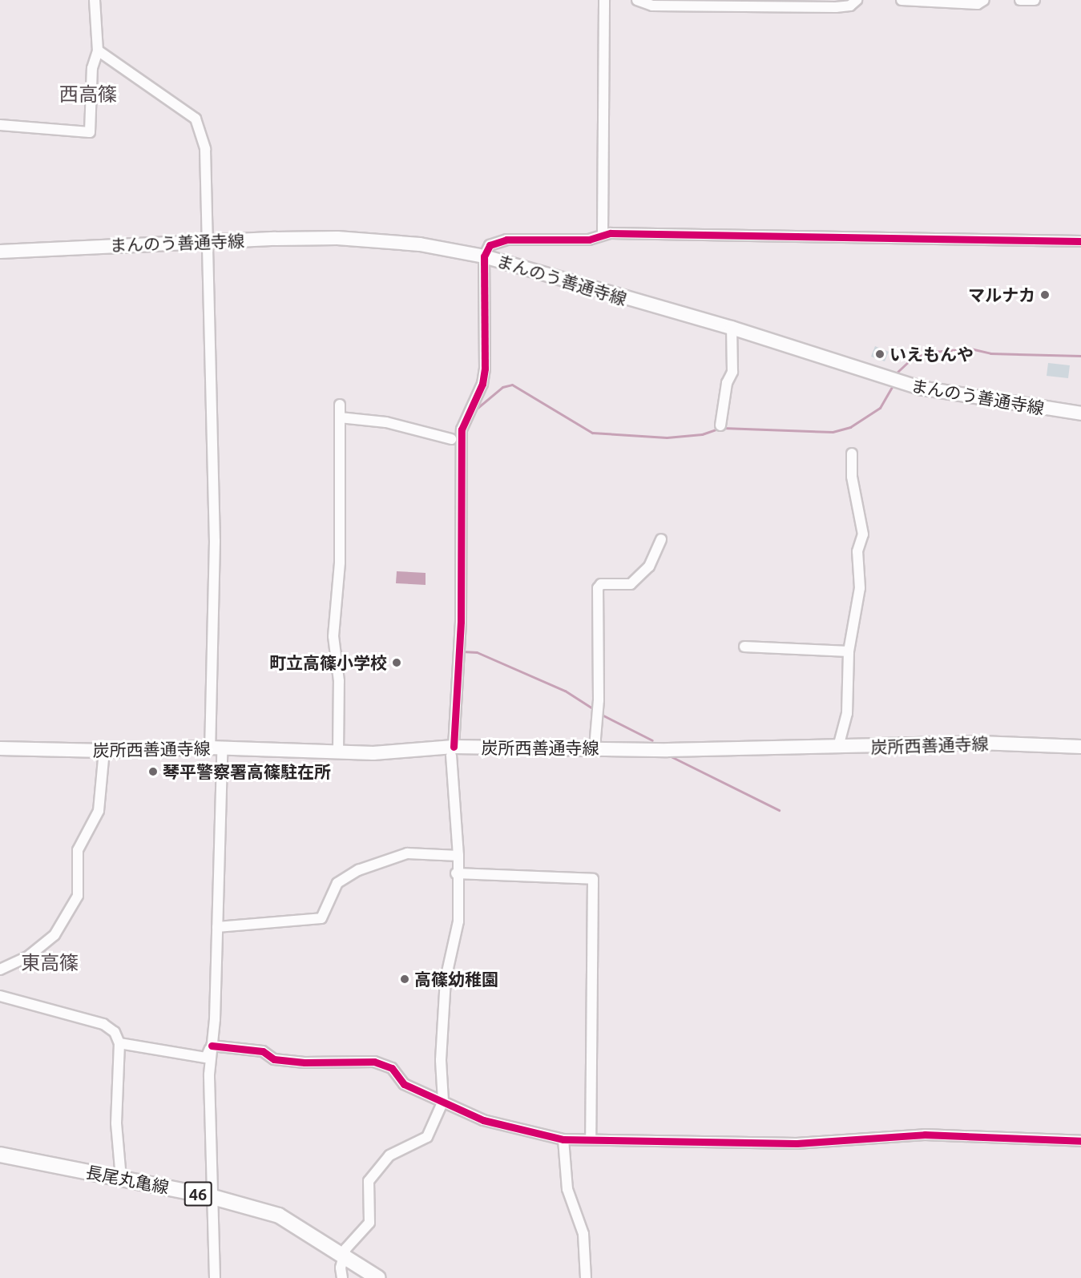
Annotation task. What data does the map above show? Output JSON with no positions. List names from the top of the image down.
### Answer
{
  "streets": {
    "main road": [
      "まんのう善通寺線",
      "炭所西善通寺線",
      "長尾丸亀線",
      "46"
    ]
  },
  "districts": ["西高篠", "東高篠"],
  "places": [
    "マルナカ",
    "いえもんや",
    "町立高篠小学校",
    "琴平警察署高篠駐在所",
    "高篠幼稚園"
  ]
}
